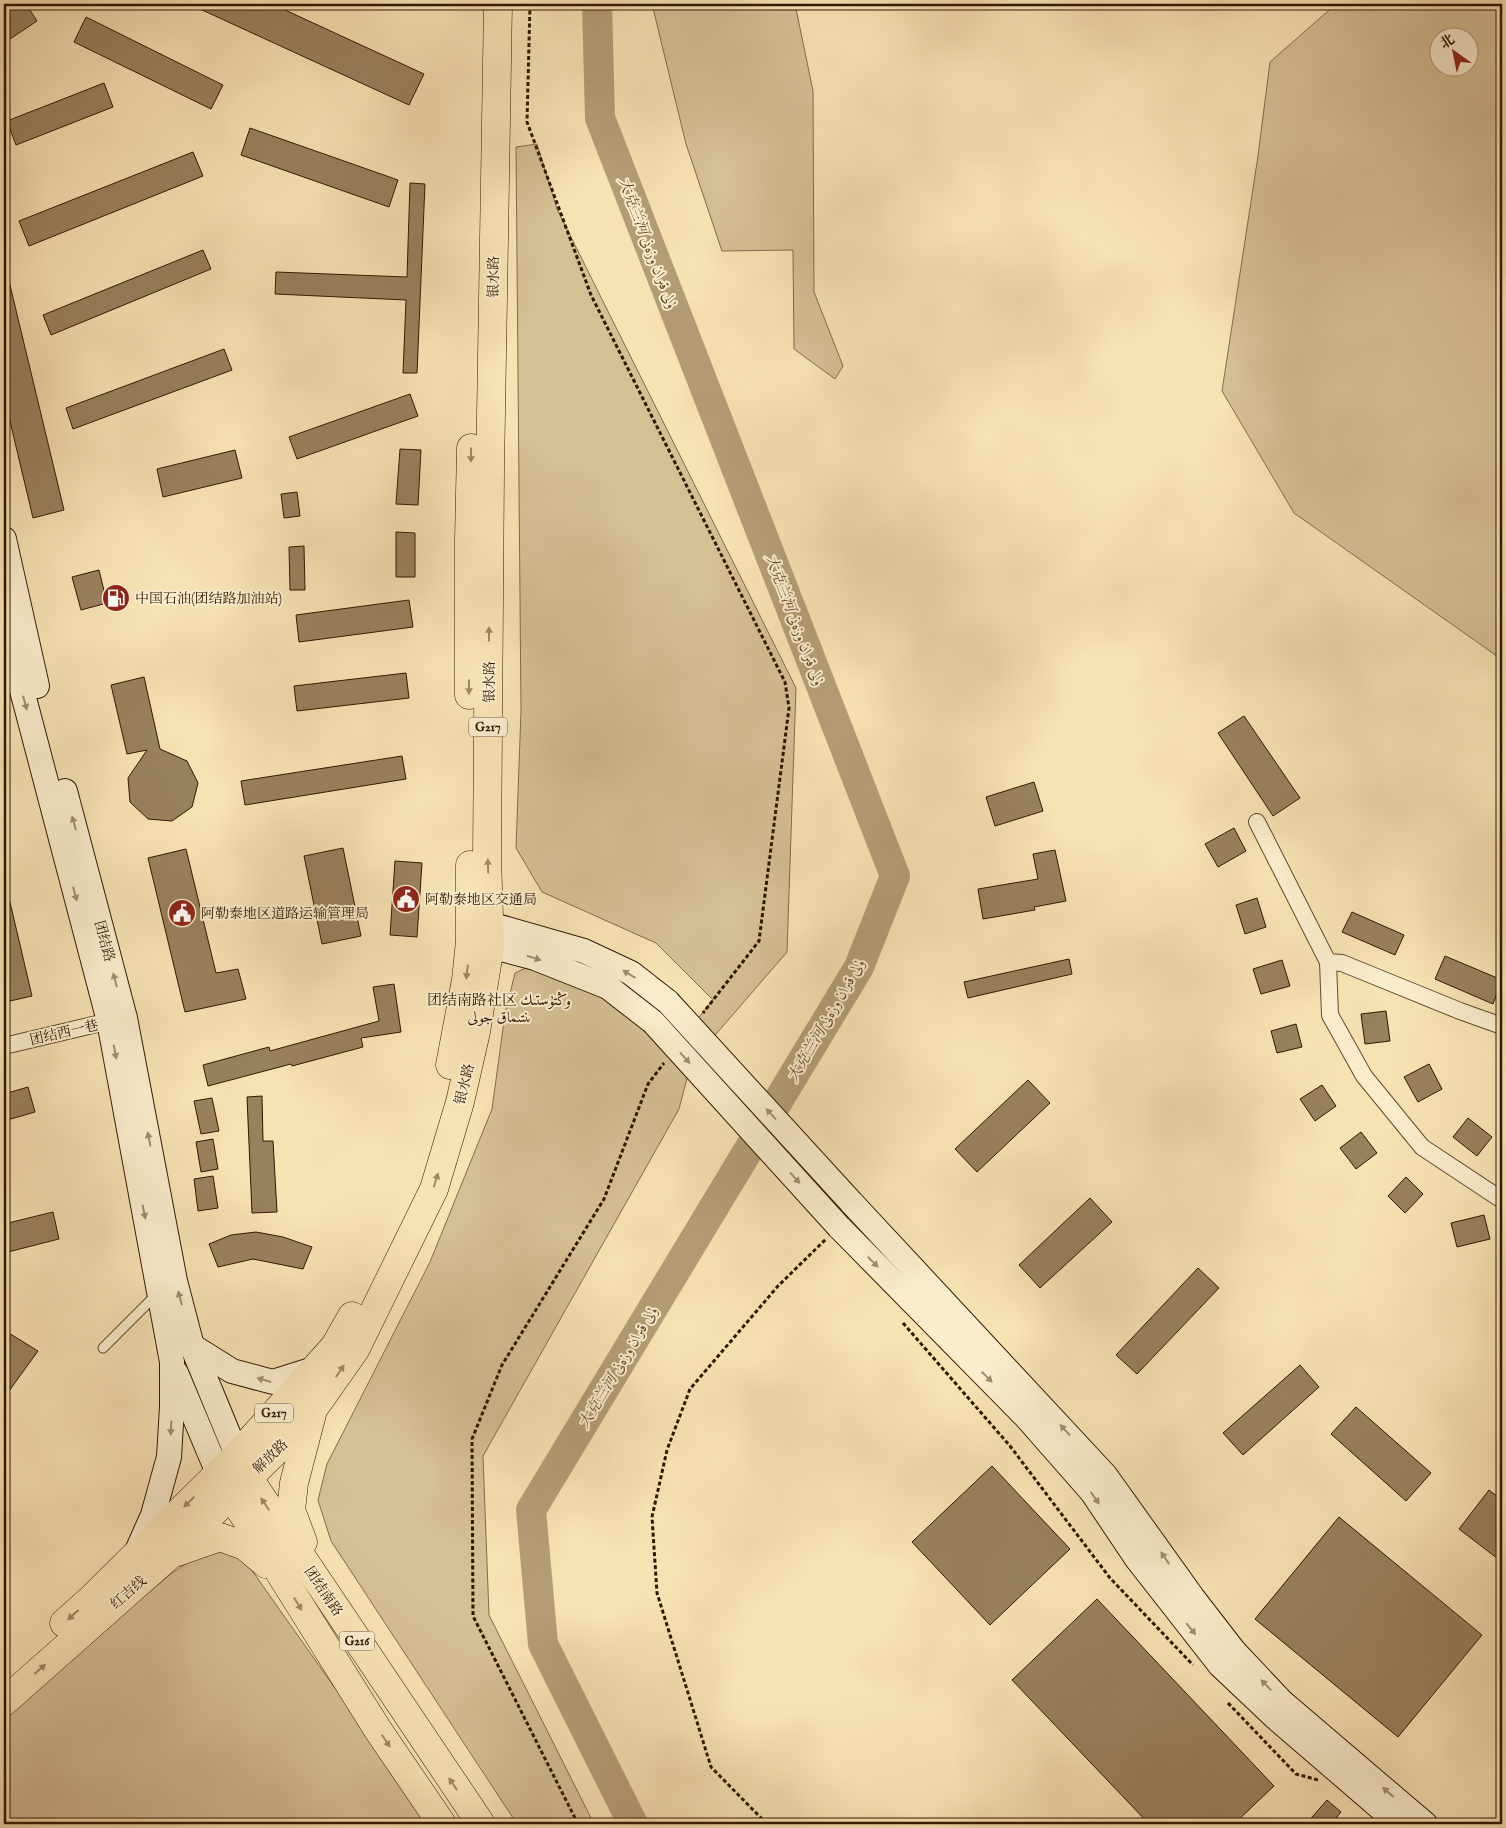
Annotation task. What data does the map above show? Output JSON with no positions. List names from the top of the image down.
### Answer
{
  "streets": {
    "highway": [
      "银水路",
      "G217",
      "解放路",
      "团结南路",
      "红吉线",
      "G216"
    ],
    "main road": ["团结路"],
    "street": ["团结西一巷"]
  },
  "crossings": [
    ["银水路", "G217"],
    ["银水路", "解放路"],
    ["G217", "团结路"],
    ["G217", "解放路"],
    ["G217", "团结南路"],
    ["G217", "红吉线"],
    ["团结路", "团结西一巷"],
    ["团结路", "解放路"],
    ["团结路", "团结南路"],
    ["团结路", "红吉线"],
    ["解放路", "团结南路"],
    ["解放路", "红吉线"],
    ["团结南路", "红吉线"]
  ],
  "districts": ["团结南路社区 وڭتۇستىك ىنتىماق جولى"],
  "water": ["大克兰河 ۇلى قىران وزەنى"],
  "places": {
    "fuel station": ["中国石油(团结路加油站)"],
    "public building": ["阿勒泰地区交通局", "阿勒泰地区道路运输管理局"]
  },
  "north": "top left"
}
